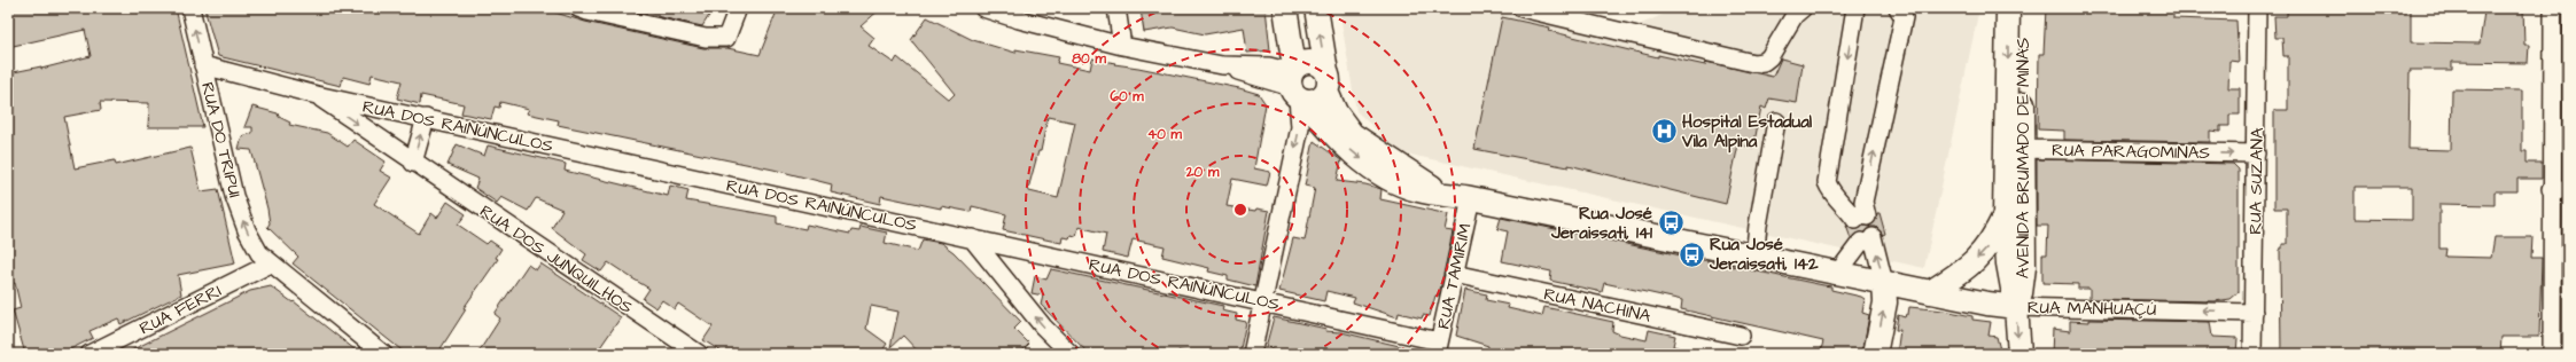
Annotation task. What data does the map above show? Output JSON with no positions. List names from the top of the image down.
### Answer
{
  "streets": {
    "main road": ["AVENIDA BRUMADO DE MINAS", "RUA MANHUAÇÚ"],
    "street": [
      "RUA DOS RAINÚNCULOS",
      "RUA DO TRIPUI",
      "RUA PARAGOMINAS",
      "RUA SUZANA",
      "RUA DOS JUNQUILHOS",
      "RUA TAMIRIM",
      "RUA NACHINA",
      "RUA FERRI"
    ]
  },
  "crossings": [
    ["RUA DOS RAINÚNCULOS", "RUA DO TRIPUI"],
    ["RUA DOS RAINÚNCULOS", "RUA DOS JUNQUILHOS"],
    ["RUA DOS RAINÚNCULOS", "RUA TAMIRIM"],
    ["RUA DO TRIPUI", "RUA FERRI"],
    ["RUA PARAGOMINAS", "AVENIDA BRUMADO DE MINAS"],
    ["RUA PARAGOMINAS", "RUA SUZANA"],
    ["AVENIDA BRUMADO DE MINAS", "RUA MANHUAÇÚ"],
    ["RUA SUZANA", "RUA MANHUAÇÚ"],
    ["RUA TAMIRIM", "RUA NACHINA"],
    ["RUA TAMIRIM", "RUA MANHUAÇÚ"]
  ],
  "one_way": ["RUA DO TRIPUI", "RUA PARAGOMINAS"],
  "places": {
    "hospital": ["Hospital Estadual Vila Alpina"],
    "bus stop": ["Rua José Jeraissati, 141", "Rua José Jeraissati, 142"]
  },
  "rings": [
    "80 m",
    "60 m",
    "40 m",
    "20 m"
  ]
}
